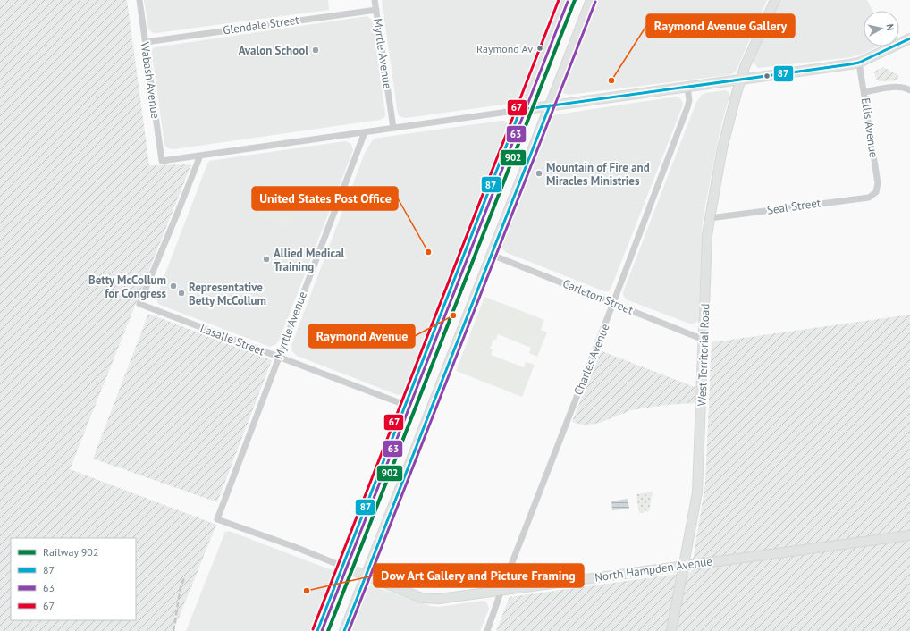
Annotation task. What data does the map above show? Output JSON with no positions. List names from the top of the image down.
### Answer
{
  "streets": {
    "street": [
      "Glendale Street",
      "Myrtle Avenue",
      "Wabash Avenue",
      "Ellis Avenue",
      "Seal Street",
      "Carleton Street",
      "Lasalle Street",
      "West Territorial Road",
      "Charles Avenue",
      "North Hampden Avenue"
    ]
  },
  "crossings": [
    ["Glendale Street", "Myrtle Avenue"],
    ["Glendale Street", "Wabash Avenue"],
    ["Myrtle Avenue", "Lasalle Street"],
    ["Myrtle Avenue", "North Hampden Avenue"],
    ["Wabash Avenue", "Lasalle Street"],
    ["Ellis Avenue", "Seal Street"],
    ["Seal Street", "West Territorial Road"],
    ["Carleton Street", "West Territorial Road"],
    ["Carleton Street", "Charles Avenue"],
    ["West Territorial Road", "North Hampden Avenue"],
    ["Charles Avenue", "North Hampden Avenue"]
  ],
  "places": [
    "Raymond Av",
    "Avalon School",
    "Raymond Avenue Gallery",
    "Mountain of Fire and Miracles Ministries",
    "United States Post Office",
    "Allied Medical Training",
    "Betty McCollum for Congress",
    "Representative Betty McCollum",
    "Raymond Avenue",
    "Dow Art Gallery and Picture Framing"
  ],
  "lines": [
    "rail line 902",
    "transit line 67",
    "transit line 63",
    "transit line 87"
  ],
  "legend": [
    "Railway 902",
    "87",
    "63",
    "67"
  ],
  "north": "right"
}
